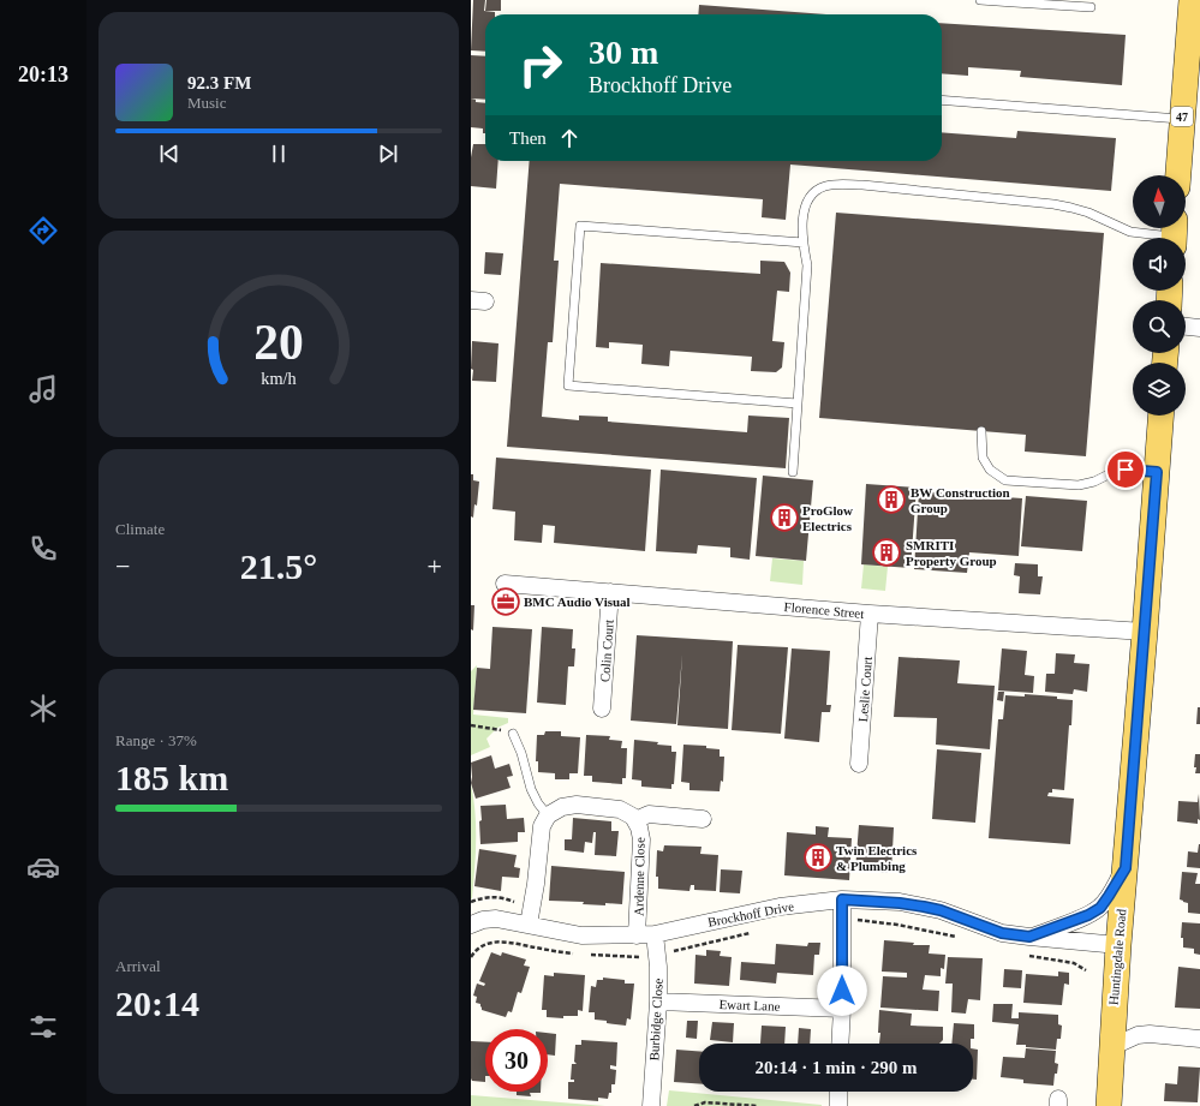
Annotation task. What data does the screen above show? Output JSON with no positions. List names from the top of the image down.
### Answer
{
  "streets": {
    "main road": ["47", "Huntingdale Road"],
    "street": [
      "Florence Street",
      "Colin Court",
      "Leslie Court",
      "Ardenne Close",
      "Brockhoff Drive",
      "Ewart Lane",
      "Burbidge Close"
    ]
  },
  "crossings": [
    ["Florence Street", "Colin Court"],
    ["Florence Street", "Leslie Court"],
    ["Florence Street", "Huntingdale Road"],
    ["Ardenne Close", "Brockhoff Drive"],
    ["Brockhoff Drive", "Huntingdale Road"],
    ["Brockhoff Drive", "Burbidge Close"],
    ["Ewart Lane", "Burbidge Close"]
  ],
  "places": {
    "building": [
      "BW Construction Group",
      "ProGlow Electrics",
      "SMRITI Property Group",
      "Twin Electrics & Plumbing"
    ],
    "office": ["BMC Audio Visual"]
  },
  "north": "top",
  "page": {
    "tabs": "20:13",
    "turn": ["30 m", "Brockhoff Drive"],
    "song": ["92.3 FM", "Music"],
    "then": "Then",
    "tile": [
      "Climate",
      ["Range · 37%", "185 km"],
      ["Arrival", "20:14"]
    ],
    "heat": ["−", "21.5°", "+"],
    "limit": "30",
    "trip": "20:14 · 1 min · 290 m",
    "gauge": ["20", "km/h"]
  }
}
